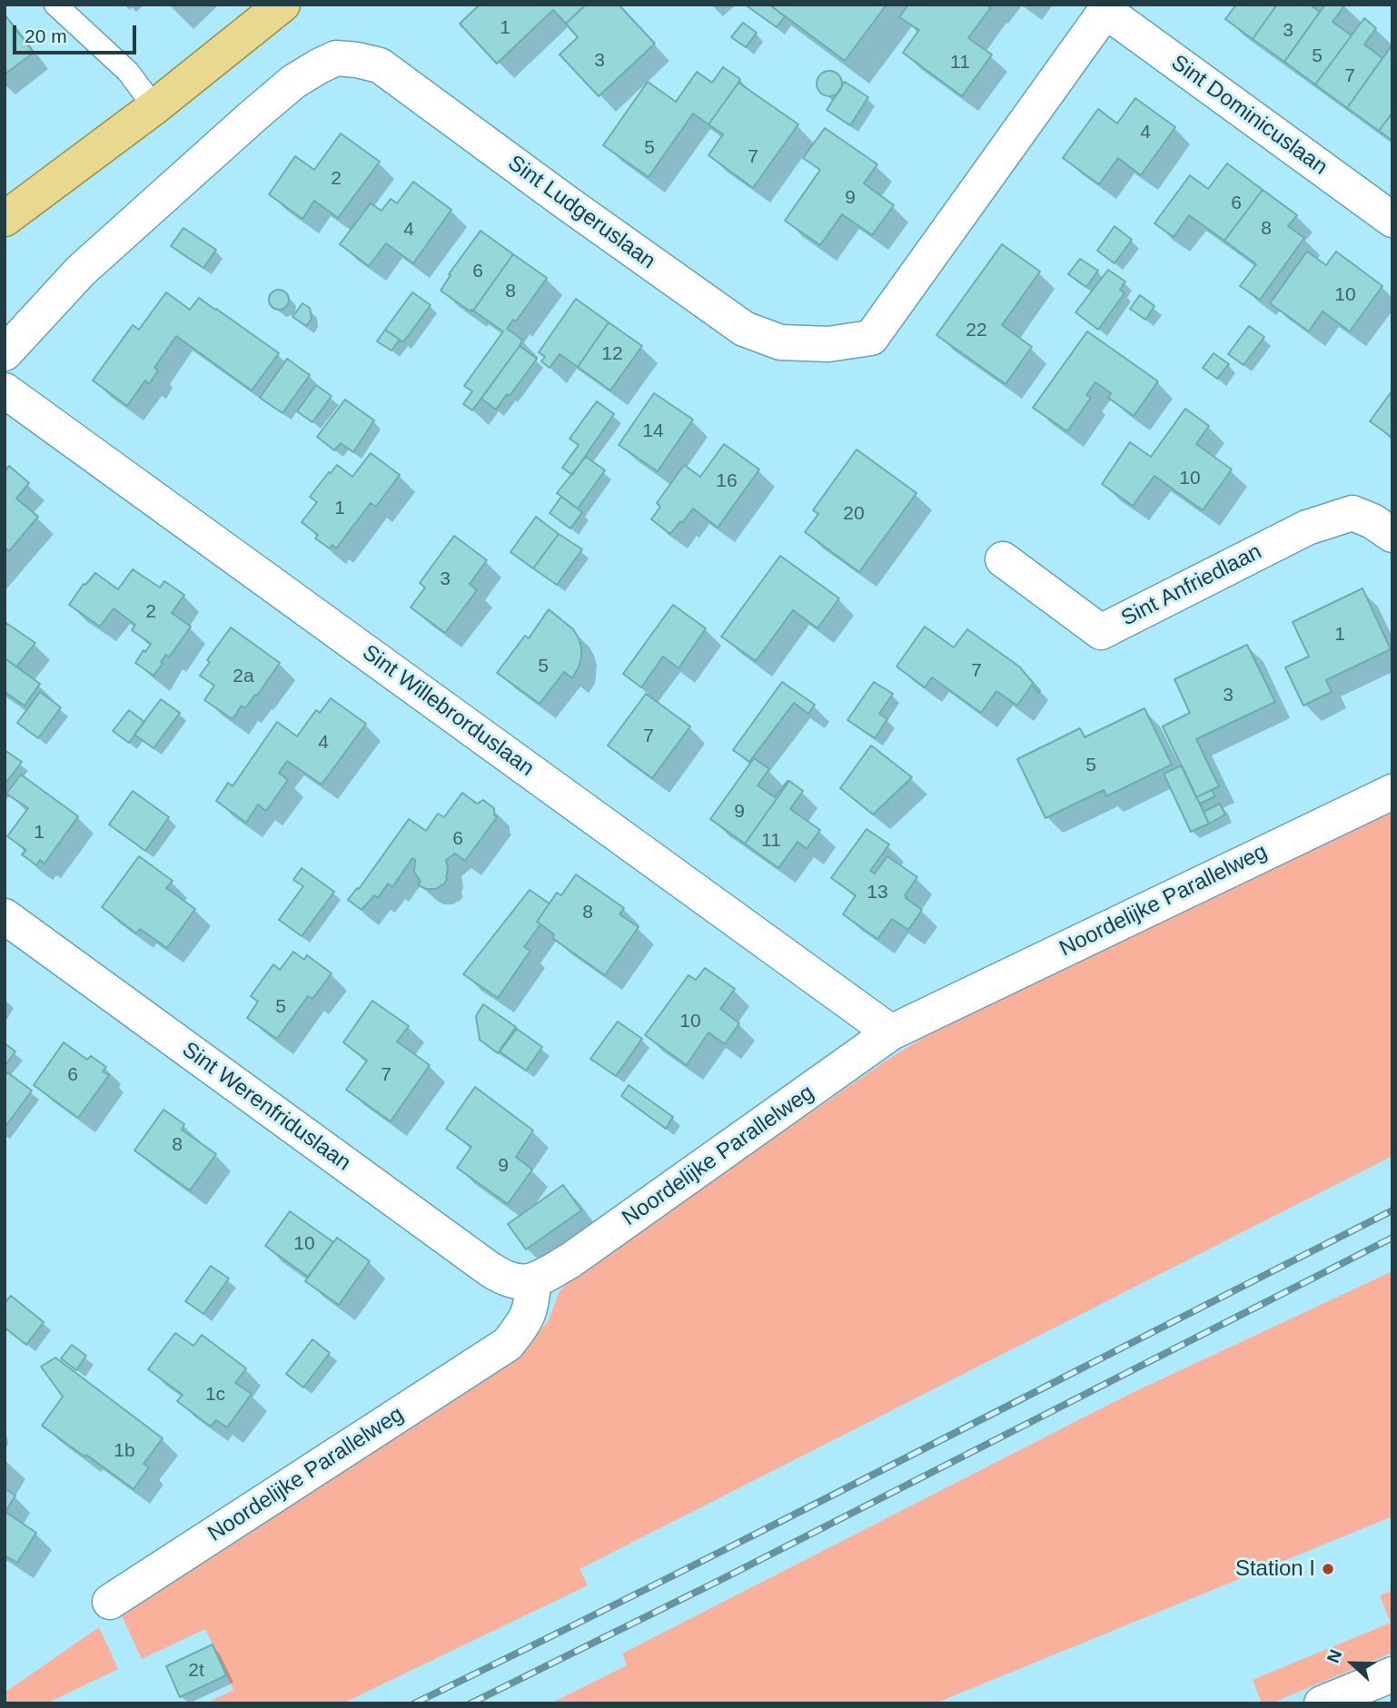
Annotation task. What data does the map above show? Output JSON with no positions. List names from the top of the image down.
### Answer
{
  "streets": {
    "street": [
      "Sint Dominicuslaan",
      "Sint Ludgeruslaan",
      "Sint Anfriedlaan",
      "Sint Willebrorduslaan",
      "Noordelijke Parallelweg",
      "Sint Werenfriduslaan"
    ]
  },
  "crossings": [
    ["Sint Dominicuslaan", "Sint Ludgeruslaan"],
    ["Sint Willebrorduslaan", "Noordelijke Parallelweg"],
    ["Noordelijke Parallelweg", "Sint Werenfriduslaan"]
  ],
  "places": ["Station I"],
  "house_numbers": [
    "1",
    "3",
    "5",
    "3",
    "11",
    "7",
    "4",
    "5",
    "7",
    "2",
    "9",
    "6",
    "8",
    "4",
    "6",
    "8",
    "10",
    "22",
    "12",
    "14",
    "10",
    "16",
    "1",
    "20",
    "3",
    "2",
    "1",
    "5",
    "7",
    "2a",
    "3",
    "7",
    "4",
    "5",
    "9",
    "1",
    "6",
    "11",
    "13",
    "8",
    "5",
    "10",
    "6",
    "7",
    "8",
    "9",
    "10",
    "1c",
    "1b",
    "2t"
  ],
  "scale_bar": "20 m",
  "north": "left"
}
